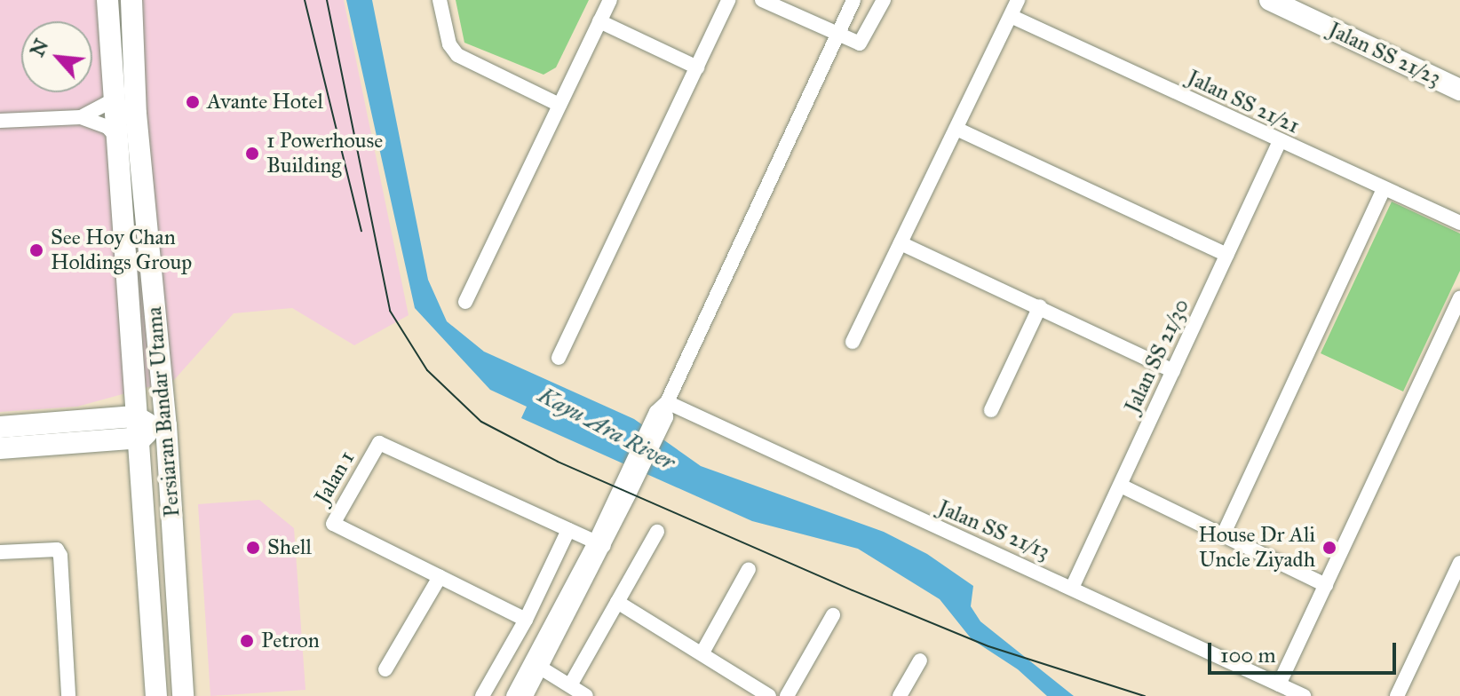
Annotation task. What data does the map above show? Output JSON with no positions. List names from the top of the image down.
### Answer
{
  "streets": {
    "main road": ["Jalan SS 21/23", "Persiaran Bandar Utama"],
    "street": [
      "Jalan SS 21/21",
      "Jalan SS 21/30",
      "Jalan 1",
      "Jalan SS 21/13"
    ]
  },
  "crossings": [
    ["Jalan SS 21/21", "Jalan SS 21/30"],
    ["Jalan SS 21/30", "Jalan SS 21/13"]
  ],
  "water": ["Kayu Ara River"],
  "places": [
    "Avante Hotel",
    "1 Powerhouse Building",
    "See Hoy Chan Holdings Group",
    "Shell",
    "House Dr Ali Uncle Ziyadh",
    "Petron"
  ],
  "scale_bar": "100 m",
  "north": "top left"
}
